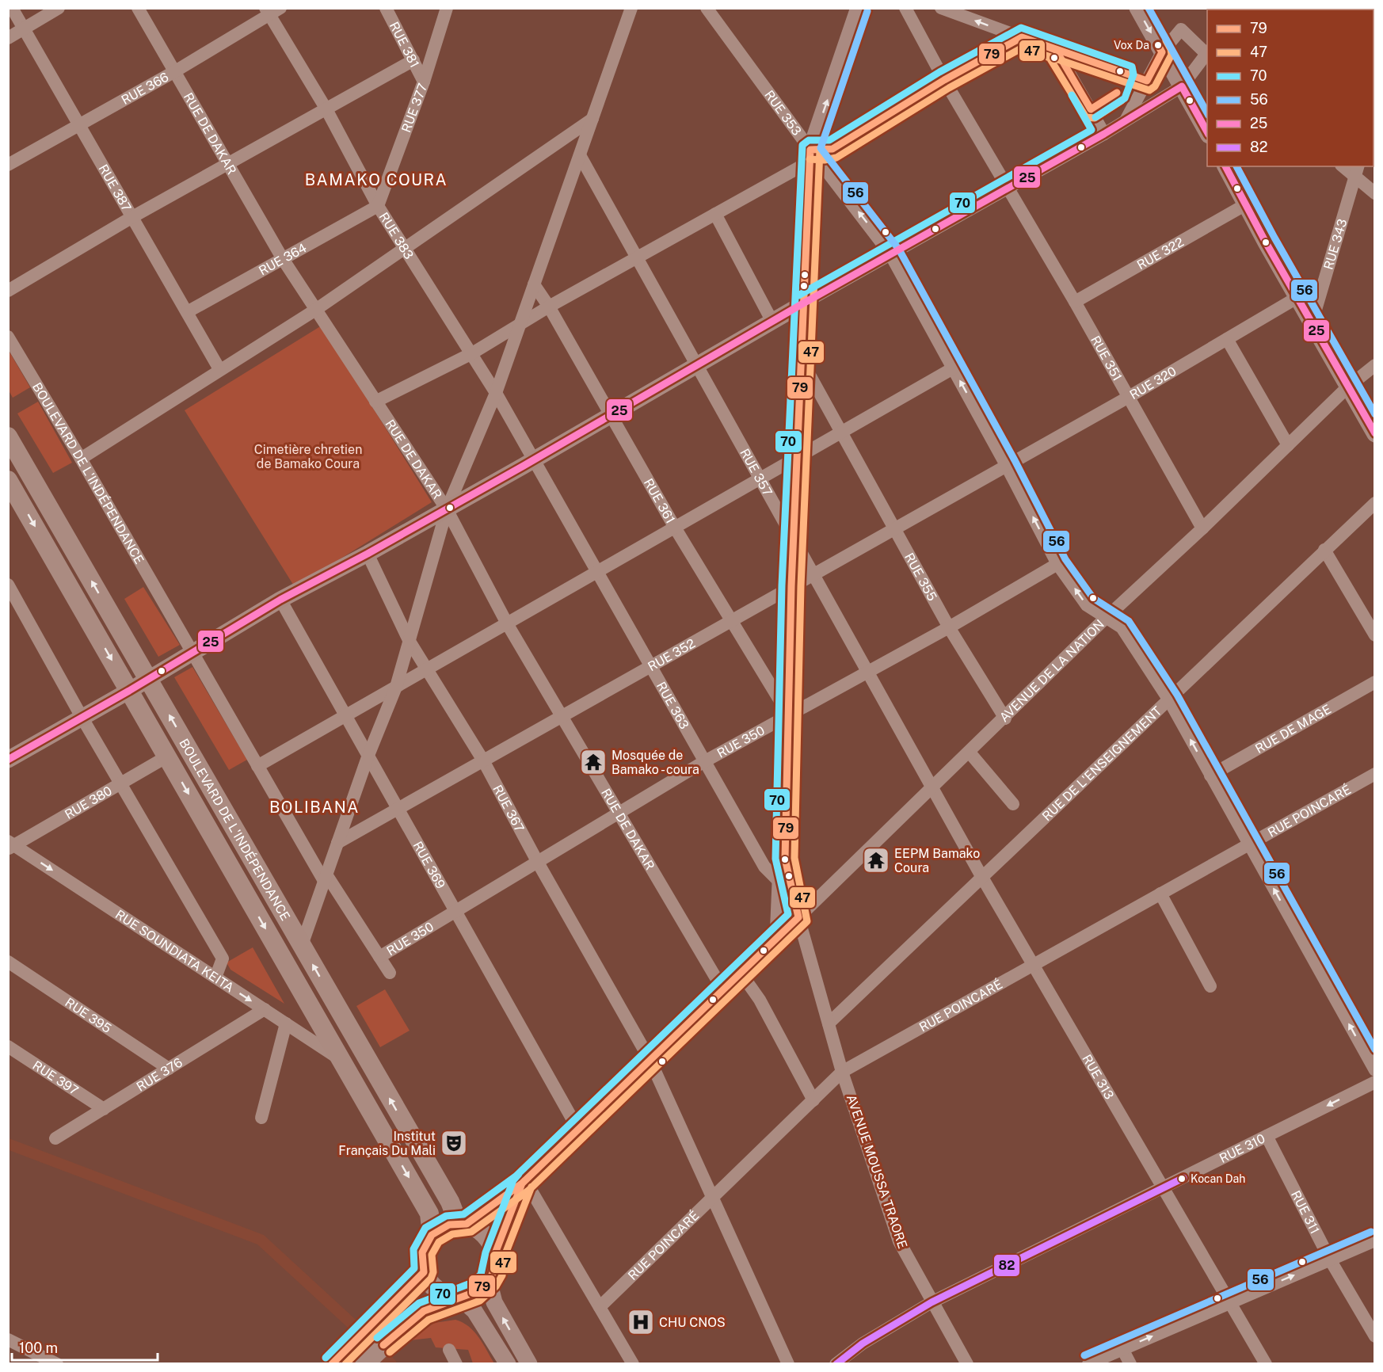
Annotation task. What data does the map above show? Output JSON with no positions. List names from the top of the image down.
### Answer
{
  "streets": {
    "highway": ["BOULEVARD DE L'INDÉPENDANCE"],
    "street": [
      "RUE 381",
      "RUE 366",
      "RUE 377",
      "RUE 353",
      "RUE DE DAKAR",
      "RUE 387",
      "RUE 383",
      "RUE 343",
      "RUE 322",
      "RUE 364",
      "RUE 351",
      "RUE 320",
      "RUE 357",
      "RUE 361",
      "RUE 355",
      "RUE 352",
      "AVENUE DE LA NATION",
      "RUE 363",
      "RUE DE MAGE",
      "RUE 350",
      "RUE DE L'ENSEIGNEMENT",
      "RUE 380",
      "RUE 367",
      "RUE POINCARÉ",
      "RUE 369",
      "RUE SOUNDIATA KEITA",
      "RUE 395",
      "RUE 376",
      "RUE 397",
      "RUE 313",
      "RUE 310",
      "AVENUE MOUSSA TRAORE",
      "RUE 311"
    ]
  },
  "crossings": [
    ["RUE 381", "RUE 377"],
    ["RUE 366", "RUE DE DAKAR"],
    ["RUE 366", "RUE 387"],
    ["RUE 366", "RUE 383"],
    ["RUE 377", "RUE 383"],
    ["RUE 377", "RUE 364"],
    ["RUE 353", "RUE 320"],
    ["RUE 353", "RUE 352"],
    ["RUE 353", "AVENUE DE LA NATION"],
    ["RUE 353", "RUE DE MAGE"],
    ["RUE 353", "RUE 350"],
    ["RUE 353", "RUE DE L'ENSEIGNEMENT"],
    ["RUE 353", "RUE POINCARÉ"],
    ["RUE DE DAKAR", "RUE 364"],
    ["RUE DE DAKAR", "RUE 352"],
    ["RUE DE DAKAR", "RUE 350"],
    ["RUE 387", "RUE 364"],
    ["RUE 383", "RUE 364"],
    ["RUE 383", "RUE 363"],
    ["RUE 322", "RUE 351"],
    ["RUE 351", "RUE 320"],
    ["RUE 351", "AVENUE DE LA NATION"],
    ["RUE 320", "RUE 352"],
    ["RUE 357", "RUE 352"],
    ["RUE 357", "AVENUE DE LA NATION"],
    ["RUE 357", "RUE 350"],
    ["RUE 357", "RUE 313"],
    ["BOULEVARD DE L'INDÉPENDANCE", "RUE 350"],
    ["BOULEVARD DE L'INDÉPENDANCE", "RUE 380"],
    ["BOULEVARD DE L'INDÉPENDANCE", "RUE SOUNDIATA KEITA"],
    ["RUE 361", "RUE 352"],
    ["RUE 361", "RUE 350"],
    ["RUE 355", "RUE 352"],
    ["RUE 355", "AVENUE DE LA NATION"],
    ["RUE 355", "RUE 350"],
    ["RUE 352", "RUE 363"],
    ["RUE 352", "RUE 367"],
    ["RUE 352", "RUE 369"],
    ["AVENUE DE LA NATION", "RUE 313"],
    ["AVENUE DE LA NATION", "AVENUE MOUSSA TRAORE"],
    ["RUE 363", "RUE 350"],
    ["RUE 350", "RUE 367"],
    ["RUE 350", "RUE 369"],
    ["RUE DE L'ENSEIGNEMENT", "RUE 313"],
    ["RUE DE L'ENSEIGNEMENT", "AVENUE MOUSSA TRAORE"],
    ["RUE 380", "RUE SOUNDIATA KEITA"],
    ["RUE 367", "RUE POINCARÉ"],
    ["RUE POINCARÉ", "RUE 313"],
    ["RUE POINCARÉ", "AVENUE MOUSSA TRAORE"],
    ["RUE SOUNDIATA KEITA", "RUE 376"],
    ["RUE 395", "RUE 376"],
    ["RUE 376", "RUE 397"],
    ["RUE 313", "RUE 310"],
    ["RUE 310", "AVENUE MOUSSA TRAORE"],
    ["RUE 310", "RUE 311"]
  ],
  "one_way": ["RUE 353", "RUE SOUNDIATA KEITA"],
  "districts": ["BAMAKO COURA", "BOLIBANA"],
  "parks": ["Cimetière chretien de Bamako Coura"],
  "places": {
    "other": ["Vox Da", "Kocan Dah"],
    "temple": ["Mosquée de Bamako - coura", "EEPM Bamako Coura"],
    "theatre": ["Institut Français Du Mali"],
    "hospital": ["CHU CNOS"]
  },
  "lines": [
    "transit line 56",
    "transit line 70",
    "transit line 79",
    "transit line 47",
    "transit line 25",
    "transit line 82"
  ],
  "legend": [
    "79",
    "47",
    "70",
    "56",
    "25",
    "82"
  ],
  "scale_bar": "100 m"
}
